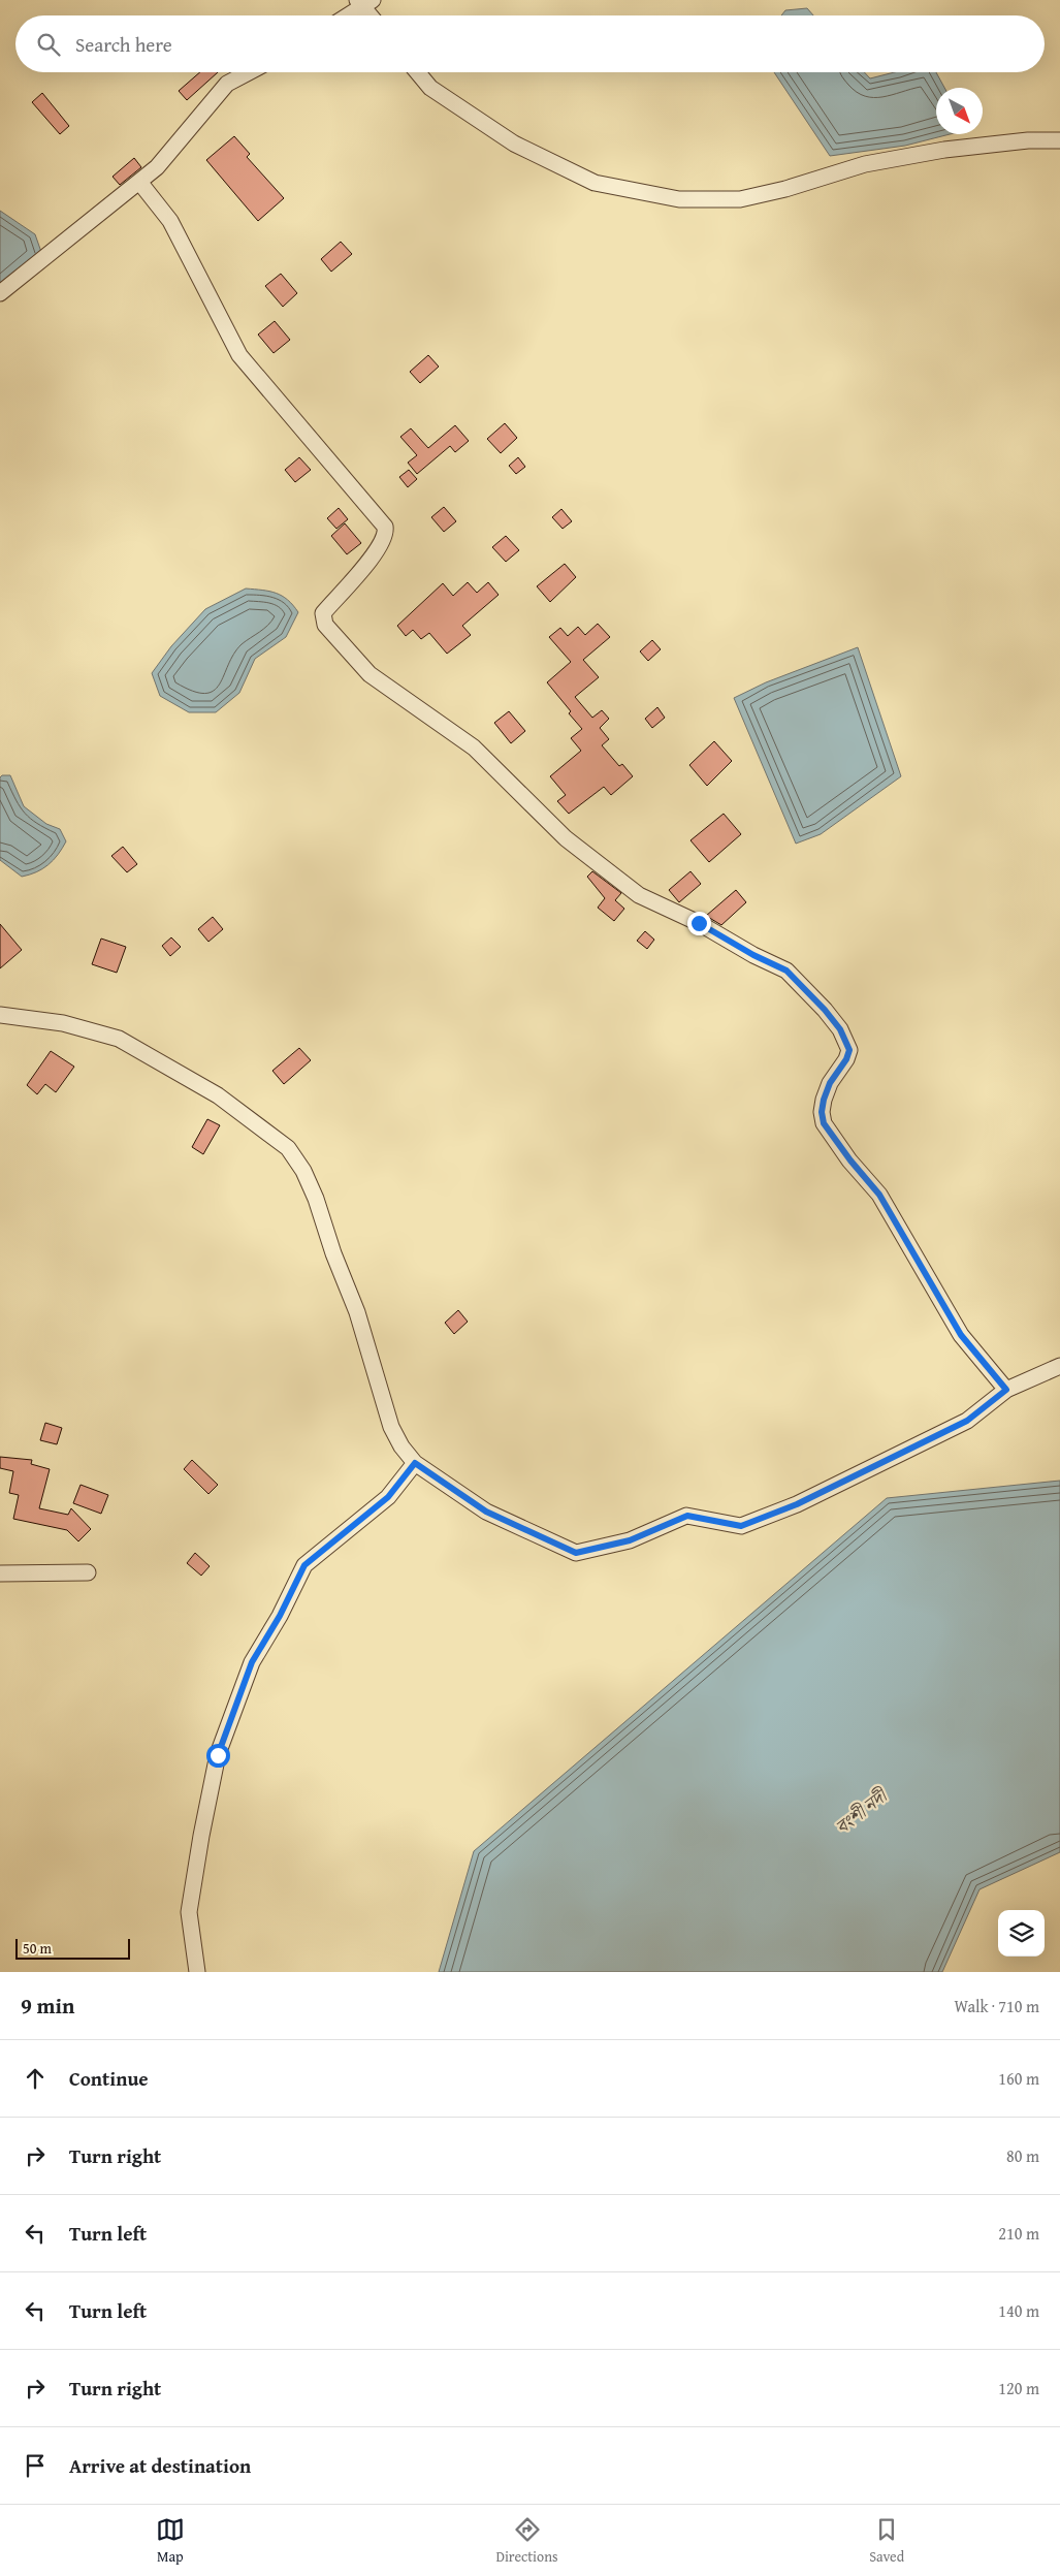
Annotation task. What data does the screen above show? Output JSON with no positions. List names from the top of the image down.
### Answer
{
  "water": ["বংশী নদী"],
  "scale_bar": "50 m",
  "north": "bottom right",
  "page": {
    "search": "Search here",
    "scale": "50 m",
    "heading": ["9 min", "Walk · 710 m"],
    "list": [
      ["Continue", "160 m"],
      ["Turn right", "80 m"],
      ["Turn left", "210 m"],
      ["Turn left", "140 m"],
      ["Turn right", "120 m"],
      "Arrive at destination"
    ],
    "nav": ["Map", "Directions", "Saved"]
  }
}
